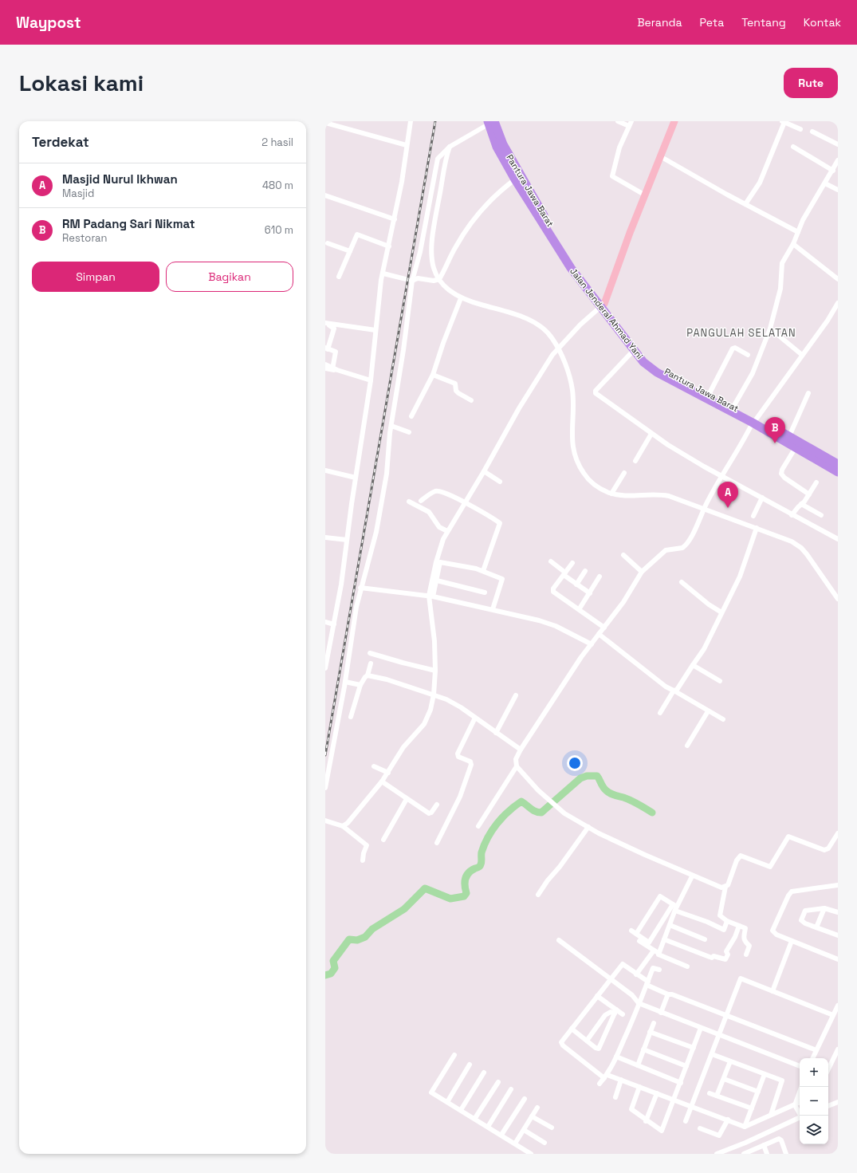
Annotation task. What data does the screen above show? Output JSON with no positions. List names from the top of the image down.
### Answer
{
  "streets": {
    "highway": ["Pantura Jawa Barat", "Jalan Jenderal Ahmad Yani"]
  },
  "crossings": [
    ["Pantura Jawa Barat", "Jalan Jenderal Ahmad Yani"]
  ],
  "districts": ["PANGULAH SELATAN"],
  "page": {
    "header": "Waypost",
    "nav": [
      "Beranda",
      "Peta",
      "Tentang",
      "Kontak"
    ],
    "buttons": [
      "Rute",
      ["Simpan", "Bagikan"]
    ],
    "title": "Lokasi kami",
    "heading": ["Terdekat", "2 hasil"],
    "list": [
      {
        "mark": "A",
        "name": "Masjid Nurul Ikhwan",
        "note": "Masjid",
        "value": "480 m"
      },
      {
        "mark": "B",
        "name": "RM Padang Sari Nikmat",
        "note": "Restoran",
        "value": "610 m"
      }
    ],
    "pins": ["B", "A"],
    "map_buttons": ["+", "−"]
  }
}
